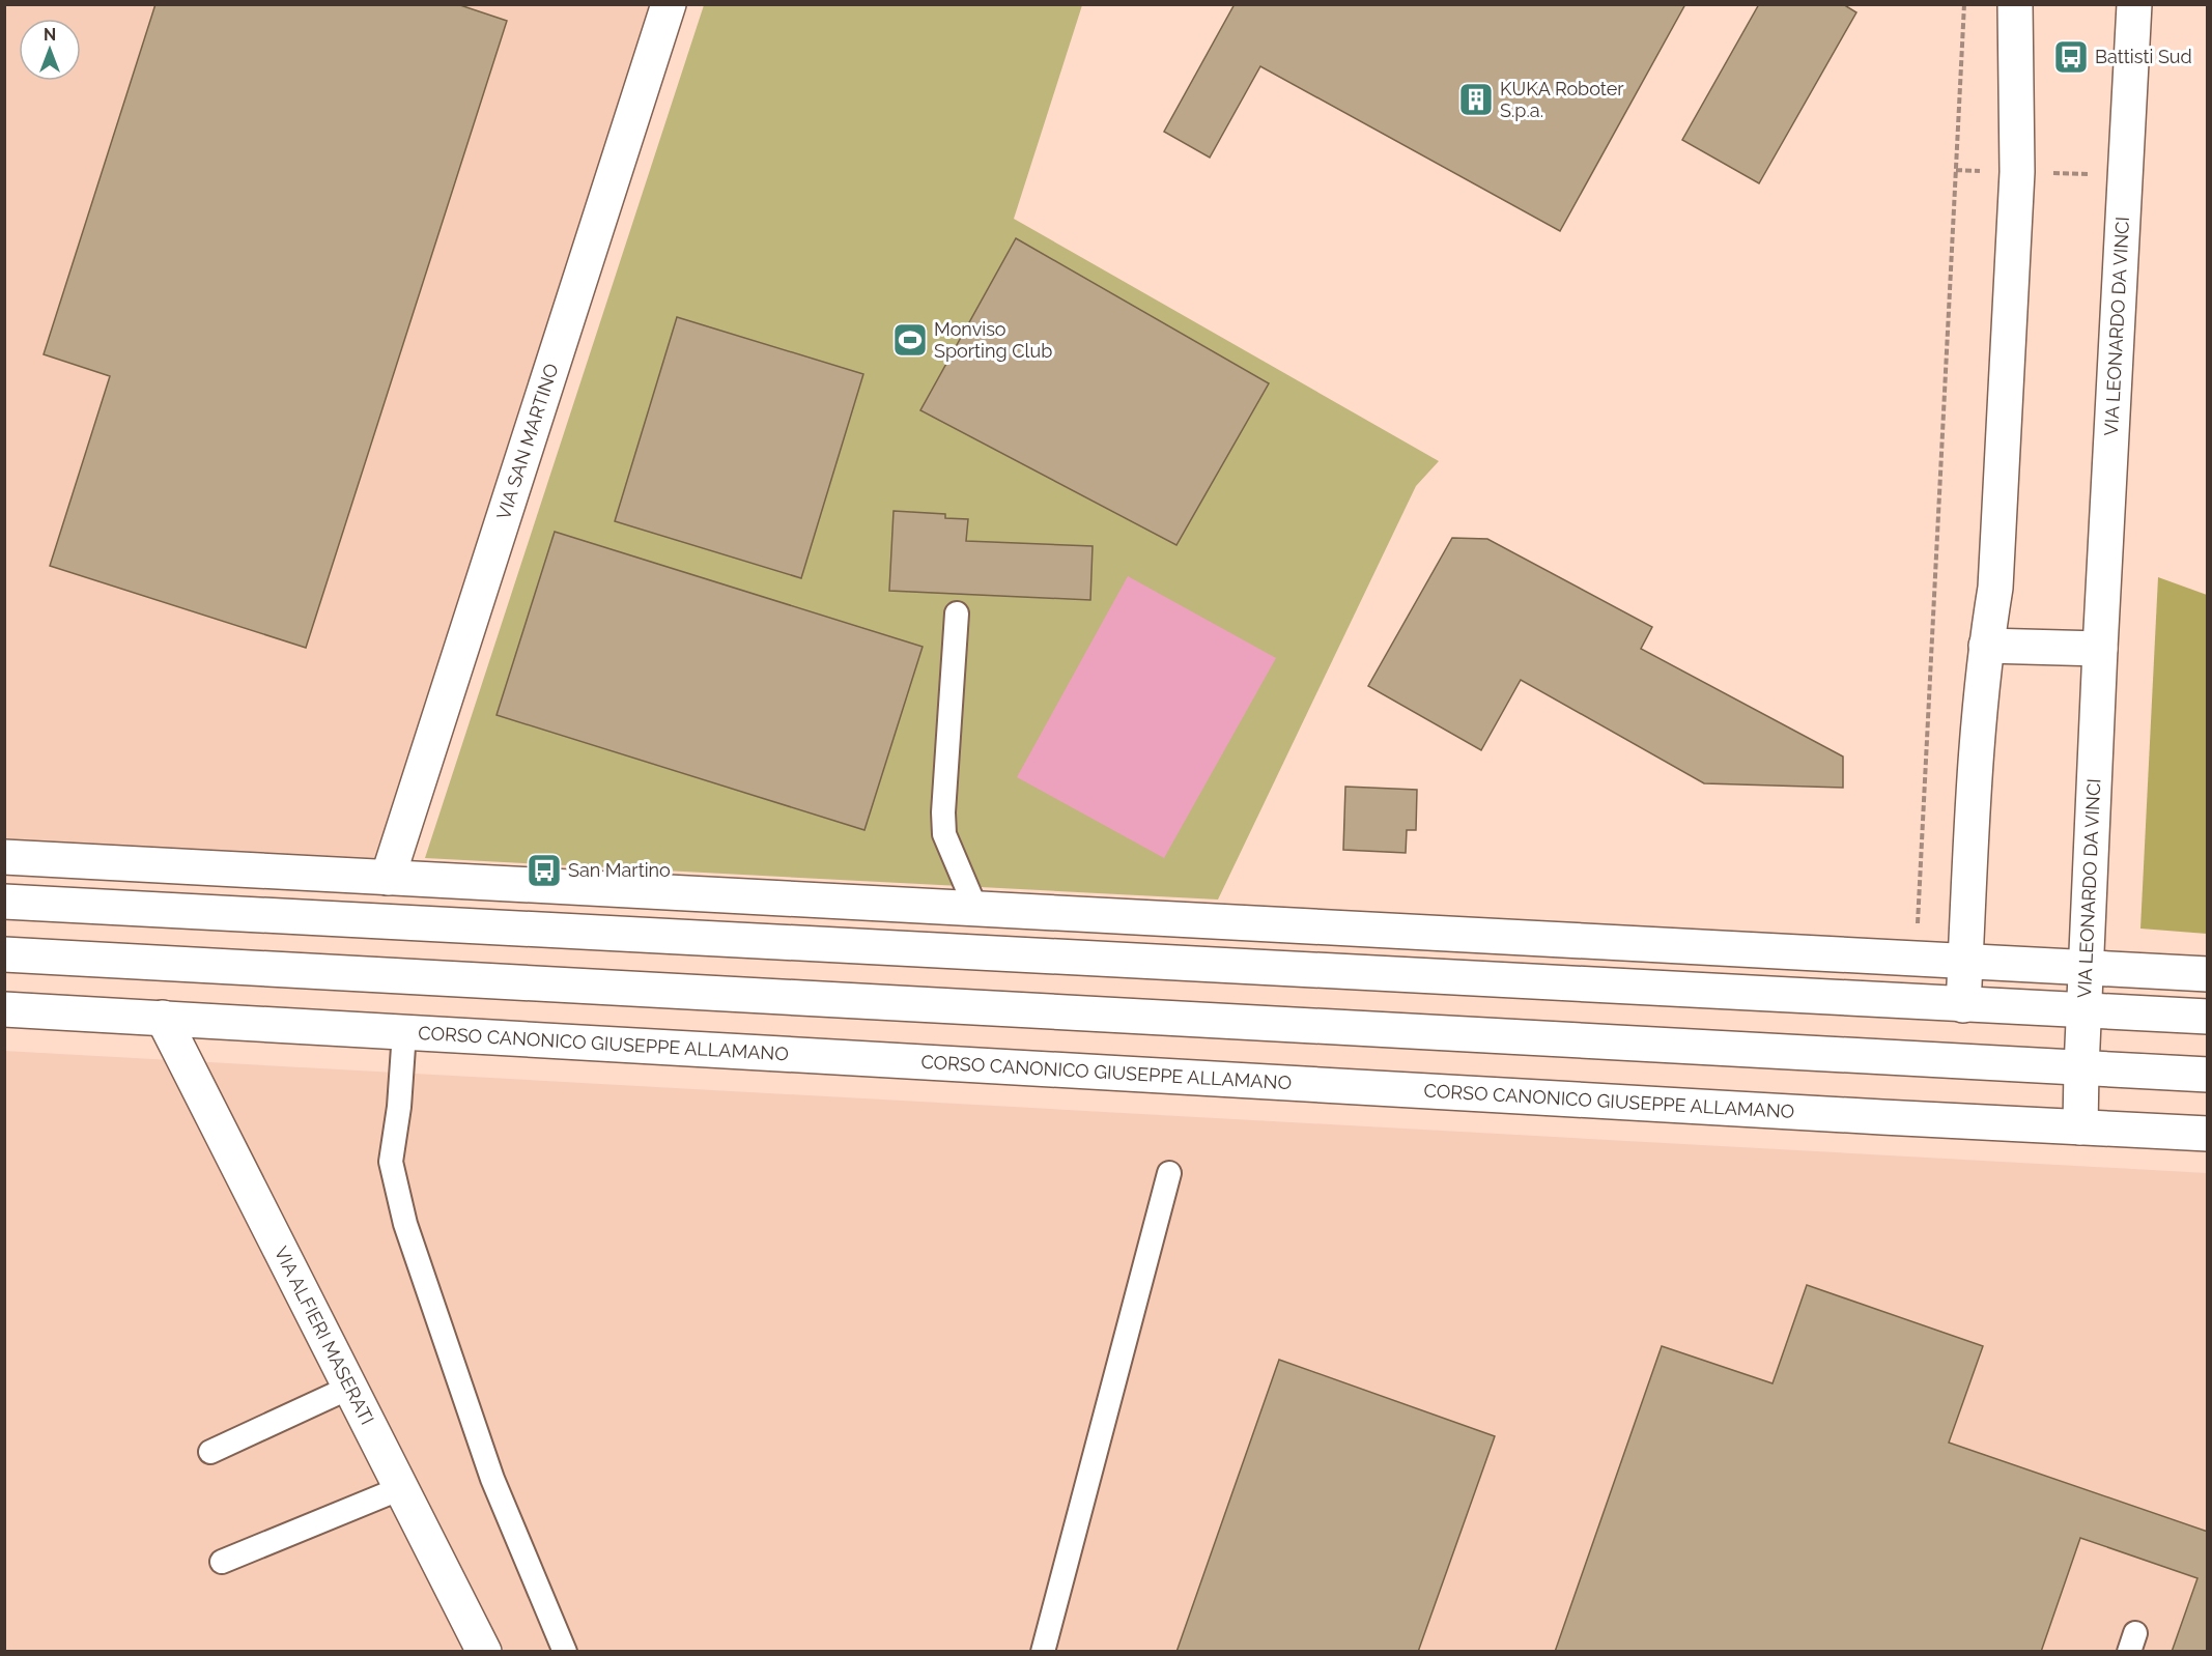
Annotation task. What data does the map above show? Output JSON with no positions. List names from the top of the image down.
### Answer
{
  "streets": {
    "street": [
      "VIA LEONARDO DA VINCI",
      "VIA SAN MARTINO",
      "CORSO CANONICO GIUSEPPE ALLAMANO",
      "VIA ALFIERI MASERATI"
    ]
  },
  "crossings": [
    ["VIA LEONARDO DA VINCI", "CORSO CANONICO GIUSEPPE ALLAMANO"],
    ["CORSO CANONICO GIUSEPPE ALLAMANO", "VIA ALFIERI MASERATI"]
  ],
  "places": {
    "bus stop": ["Battisti Sud", "San Martino"],
    "building": ["KUKA Roboter S.p.a."],
    "sports": ["Monviso Sporting Club"]
  },
  "north": "top"
}
